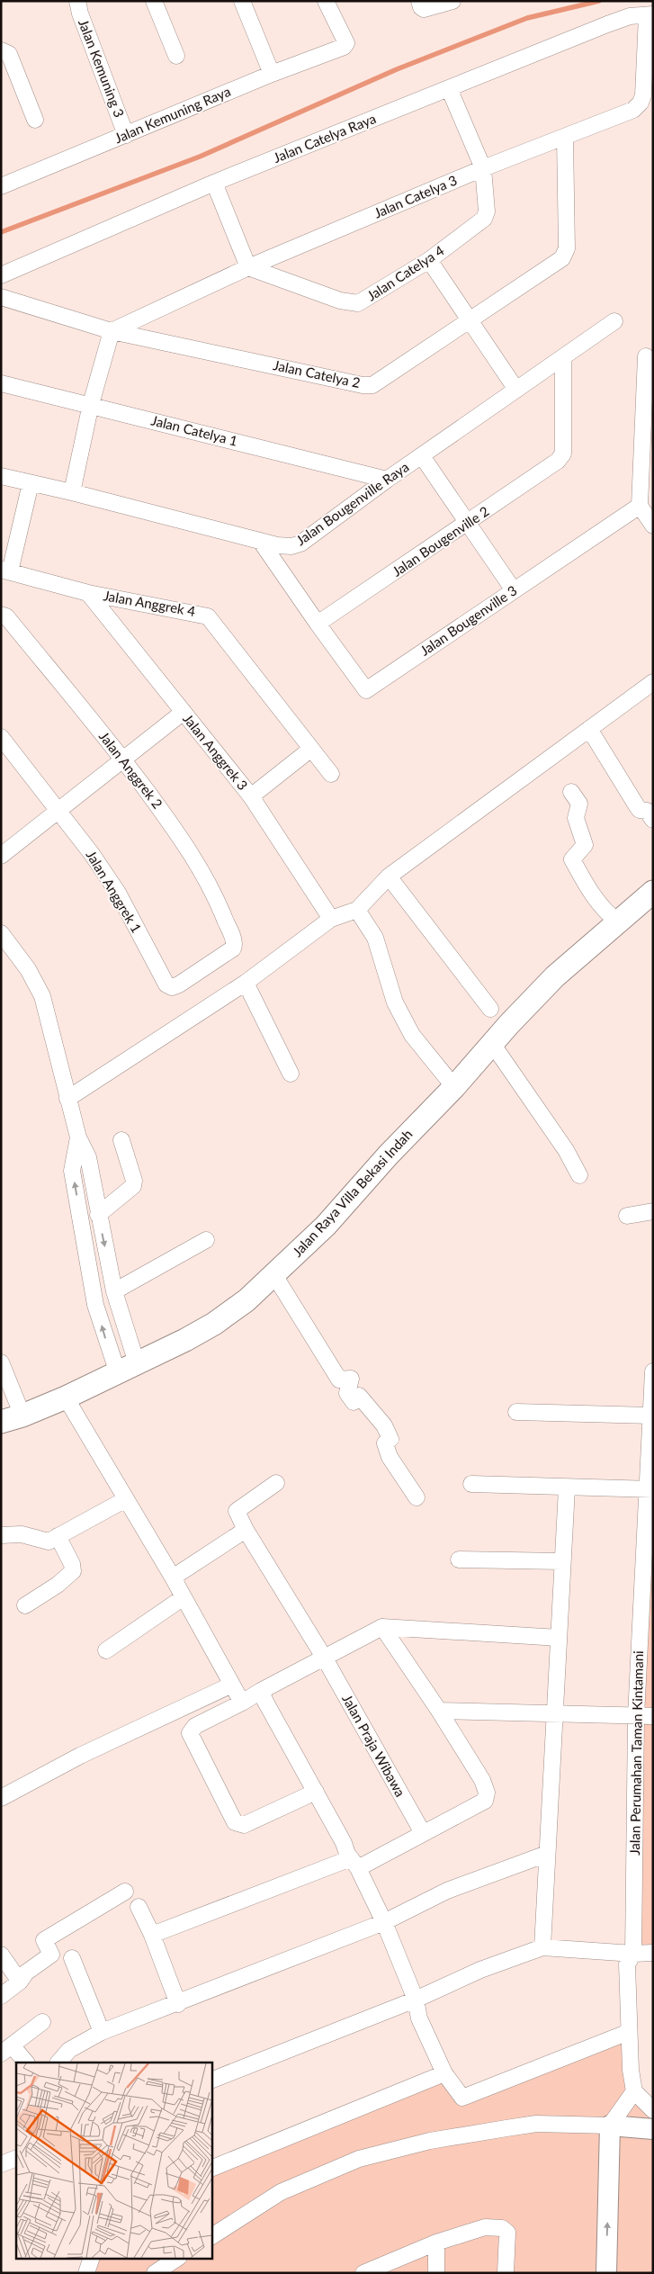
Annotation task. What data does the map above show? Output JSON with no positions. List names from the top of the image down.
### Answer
{
  "streets": {
    "main road": ["Jalan Raya Villa Bekasi Indah"],
    "street": [
      "Jalan Kemuning 3",
      "Jalan Kemuning Raya",
      "Jalan Catelya Raya",
      "Jalan Catelya 3",
      "Jalan Catelya 4",
      "Jalan Catelya 2",
      "Jalan Catelya 1",
      "Jalan Bougenville Raya",
      "Jalan Bougenville 2",
      "Jalan Anggrek 4",
      "Jalan Bougenville 3",
      "Jalan Anggrek 3",
      "Jalan Anggrek 2",
      "Jalan Anggrek 1",
      "Jalan Praja Wibawa",
      "Jalan Perumahan Taman Kintamani"
    ]
  },
  "crossings": [
    ["Jalan Kemuning 3", "Jalan Kemuning Raya"],
    ["Jalan Catelya Raya", "Jalan Catelya 3"],
    ["Jalan Catelya 3", "Jalan Catelya 4"],
    ["Jalan Catelya 3", "Jalan Catelya 2"],
    ["Jalan Catelya 1", "Jalan Bougenville Raya"],
    ["Jalan Bougenville Raya", "Jalan Bougenville 2"],
    ["Jalan Bougenville 2", "Jalan Bougenville 3"],
    ["Jalan Anggrek 4", "Jalan Anggrek 3"],
    ["Jalan Anggrek 2", "Jalan Anggrek 1"]
  ]
}
